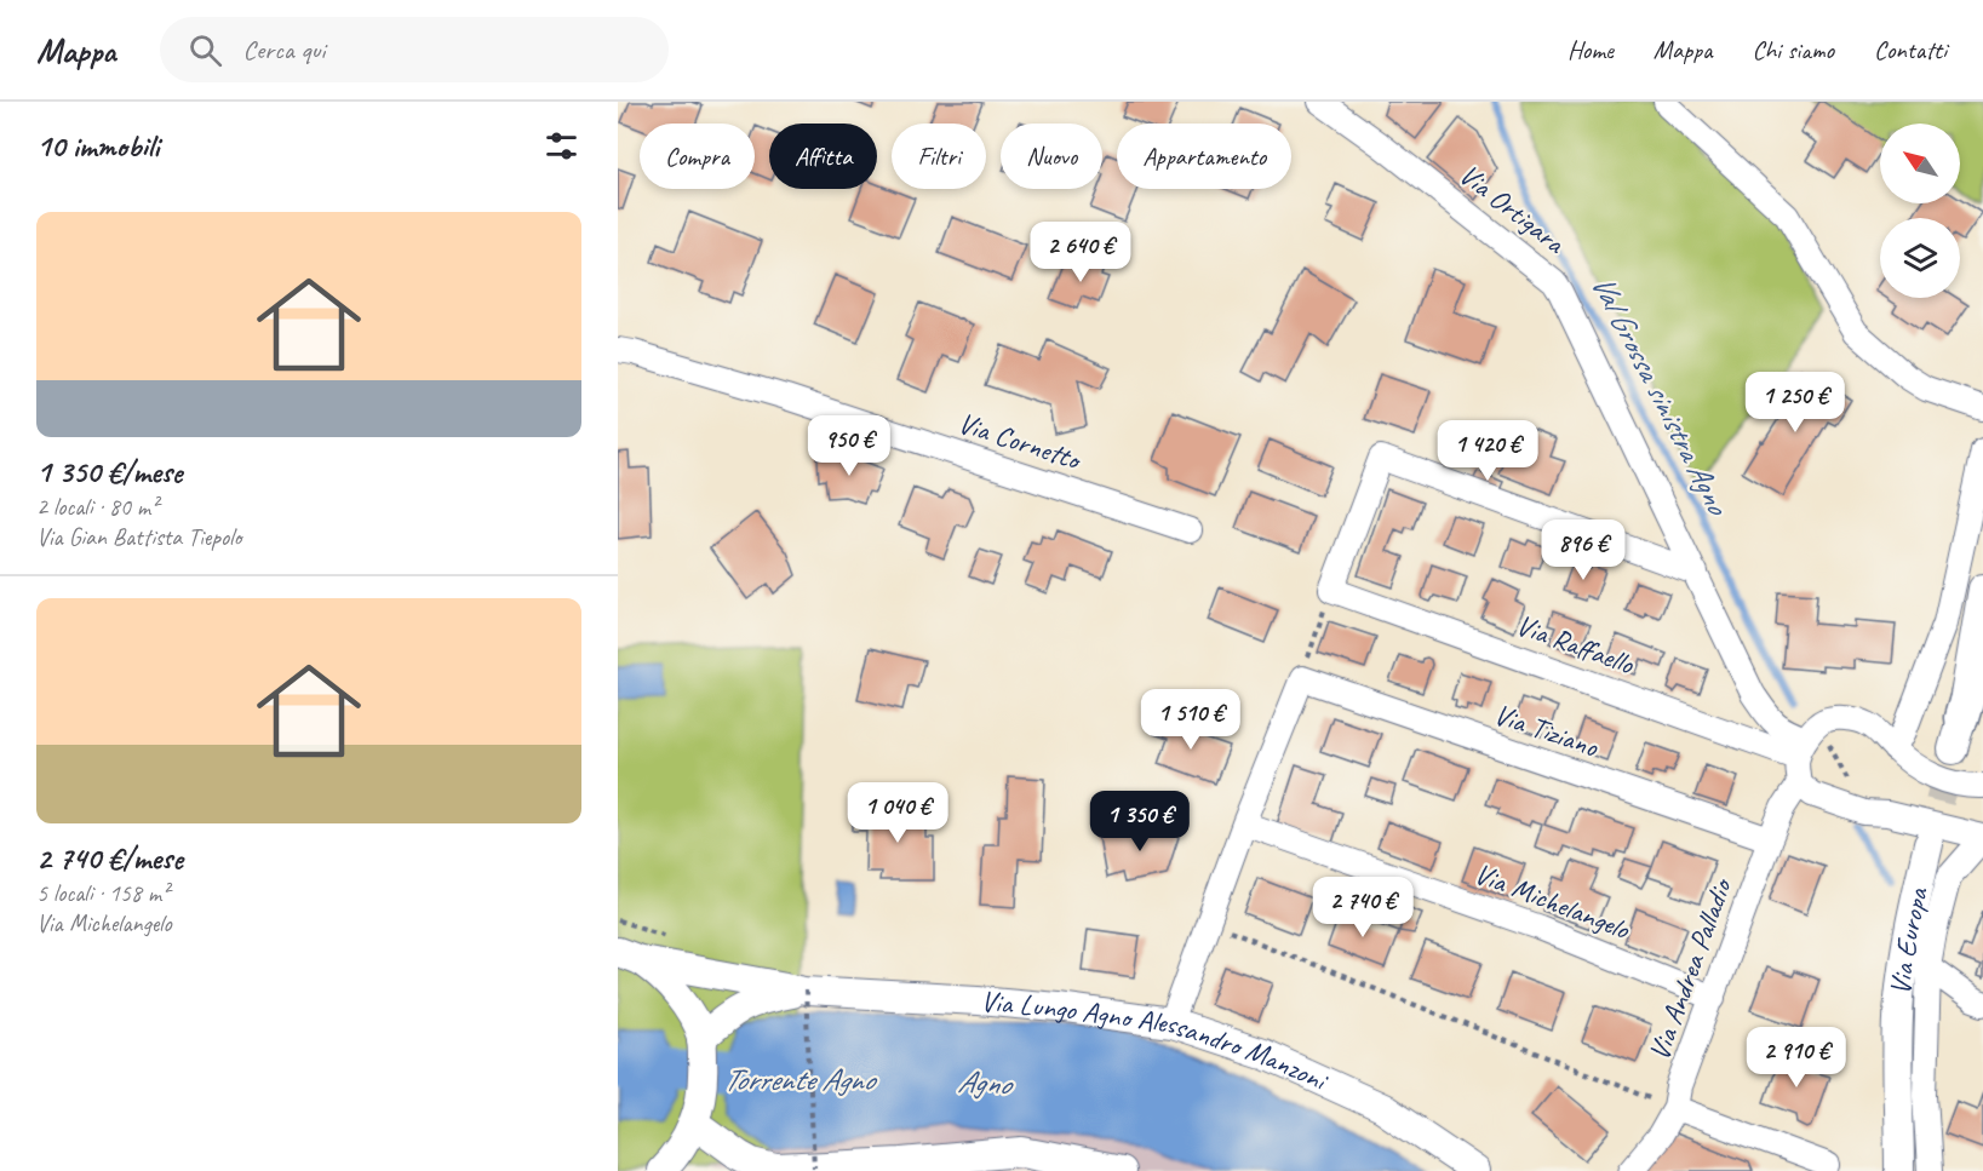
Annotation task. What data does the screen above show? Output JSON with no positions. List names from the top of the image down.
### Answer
{
  "streets": {
    "main road": ["Via Europa", "Via Lungo Agno Alessandro Manzoni"],
    "street": [
      "Via Ortigara",
      "Via Cornetto",
      "Via Raffaello",
      "Via Tiziano",
      "Via Michelangelo",
      "Via Andrea Palladio"
    ]
  },
  "crossings": [
    ["Via Ortigara", "Via Raffaello"],
    ["Via Tiziano", "Via Andrea Palladio"],
    ["Via Michelangelo", "Via Andrea Palladio"]
  ],
  "water": ["Val Grossa sinistra Agno", "Torrente Agno", "Agno"],
  "north": "top left",
  "page": {
    "header": "Mappa",
    "search": "Cerca qui",
    "nav": [
      "Home",
      "Mappa",
      "Chi siamo",
      "Contatti"
    ],
    "heading": "10 immobili",
    "chip": [
      "Compra",
      "Affitta",
      "Filtri",
      "Nuovo",
      "Appartamento"
    ],
    "list": [
      {
        "name": "1 350 €/mese",
        "note": "2 locali · 80 m² · Via Gian Battista Tiepolo"
      },
      {
        "name": "2 740 €/mese",
        "note": "5 locali · 158 m² · Via Michelangelo"
      }
    ],
    "price": [
      "2 640 €",
      "1 250 €",
      "950 €",
      "1 420 €",
      "896 €",
      "1 510 €",
      "1 040 €",
      "1 350 €",
      "2 740 €",
      "2 910 €"
    ]
  }
}
